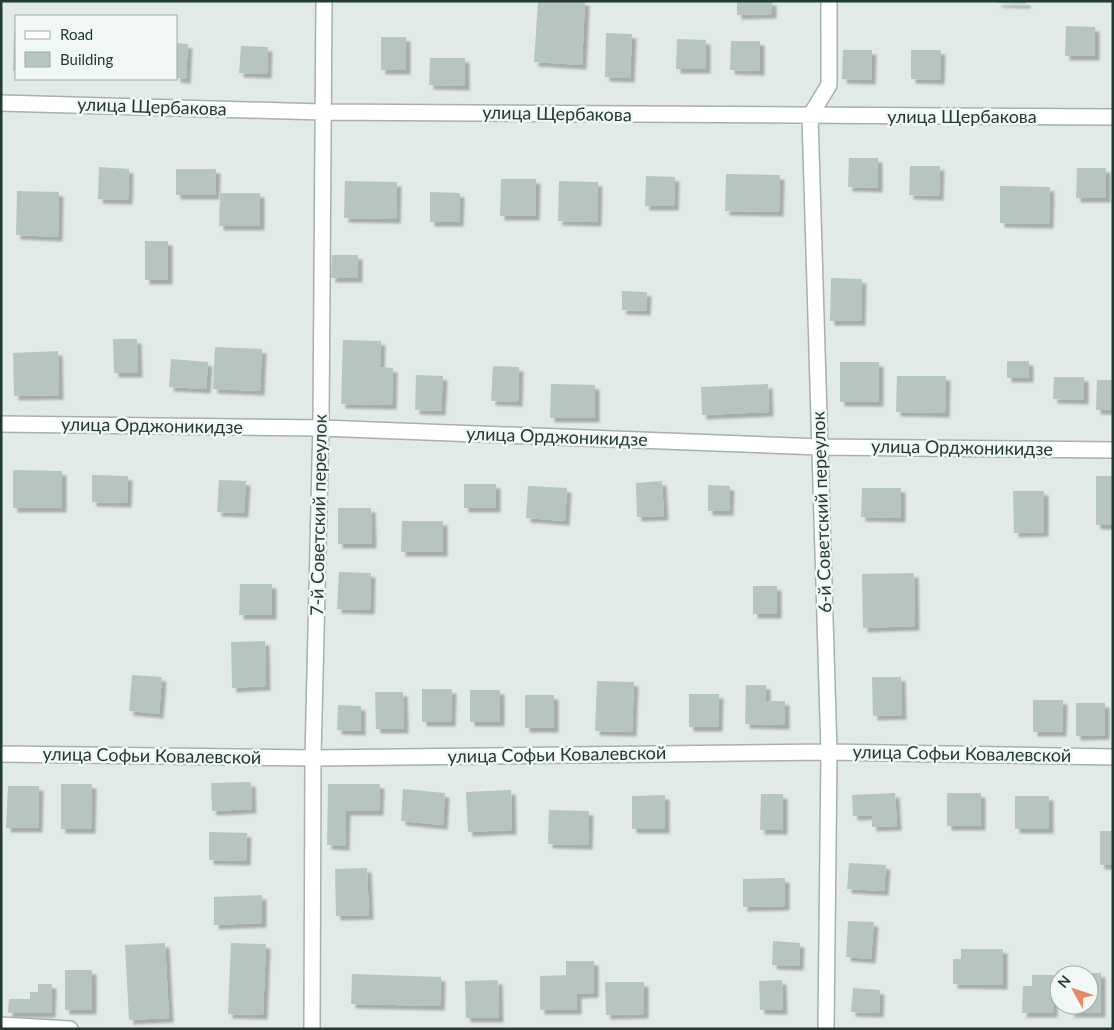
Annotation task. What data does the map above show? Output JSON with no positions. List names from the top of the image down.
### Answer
{
  "streets": {
    "street": [
      "улица Щербакова",
      "улица Орджоникидзе",
      "6-й Советский переулок",
      "7-й Советский переулок",
      "улица Софьи Ковалевской"
    ]
  },
  "crossings": [
    ["улица Щербакова", "6-й Советский переулок"],
    ["улица Щербакова", "7-й Советский переулок"],
    ["улица Орджоникидзе", "6-й Советский переулок"],
    ["улица Орджоникидзе", "7-й Советский переулок"],
    ["6-й Советский переулок", "улица Софьи Ковалевской"],
    ["7-й Советский переулок", "улица Софьи Ковалевской"]
  ],
  "legend": ["Road", "Building"],
  "north": "top left"
}
